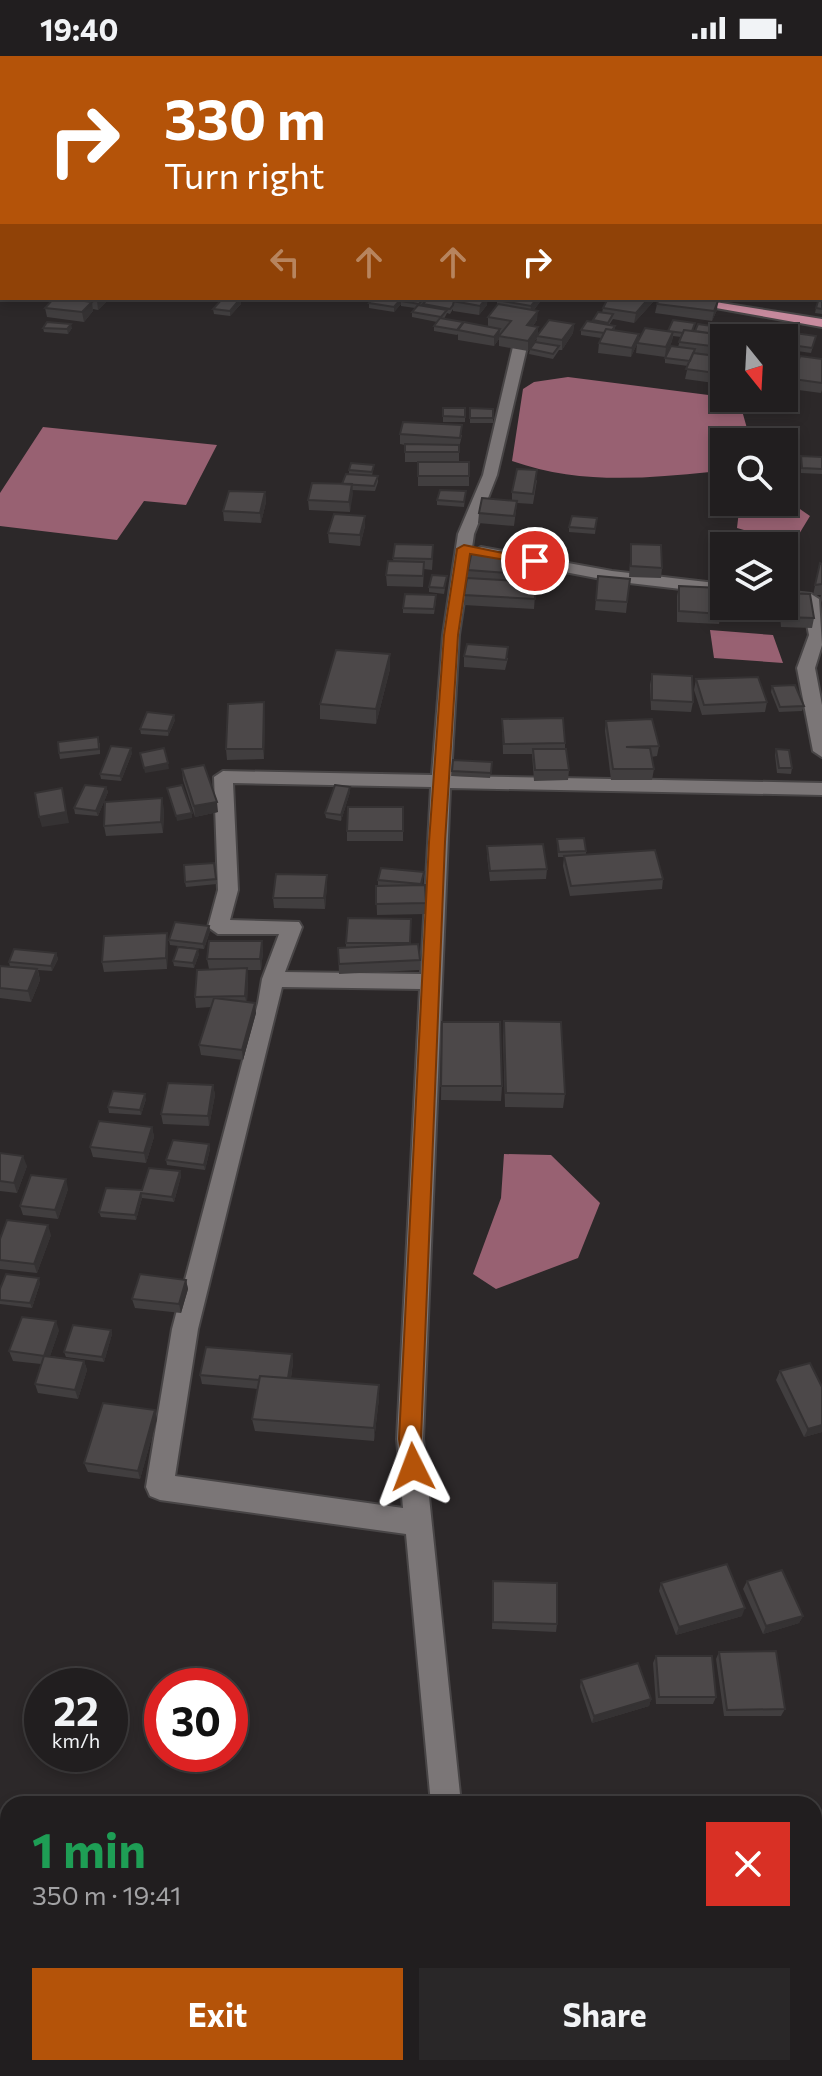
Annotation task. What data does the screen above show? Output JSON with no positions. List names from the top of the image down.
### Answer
{
  "north": "bottom",
  "page": {
    "status": "19:40",
    "turn": ["330 m", "Turn right"],
    "speed": "22 km/h",
    "limit": "30",
    "heading": ["1 min", "350 m · 19:41"],
    "buttons": ["Exit", "Share"]
  }
}
